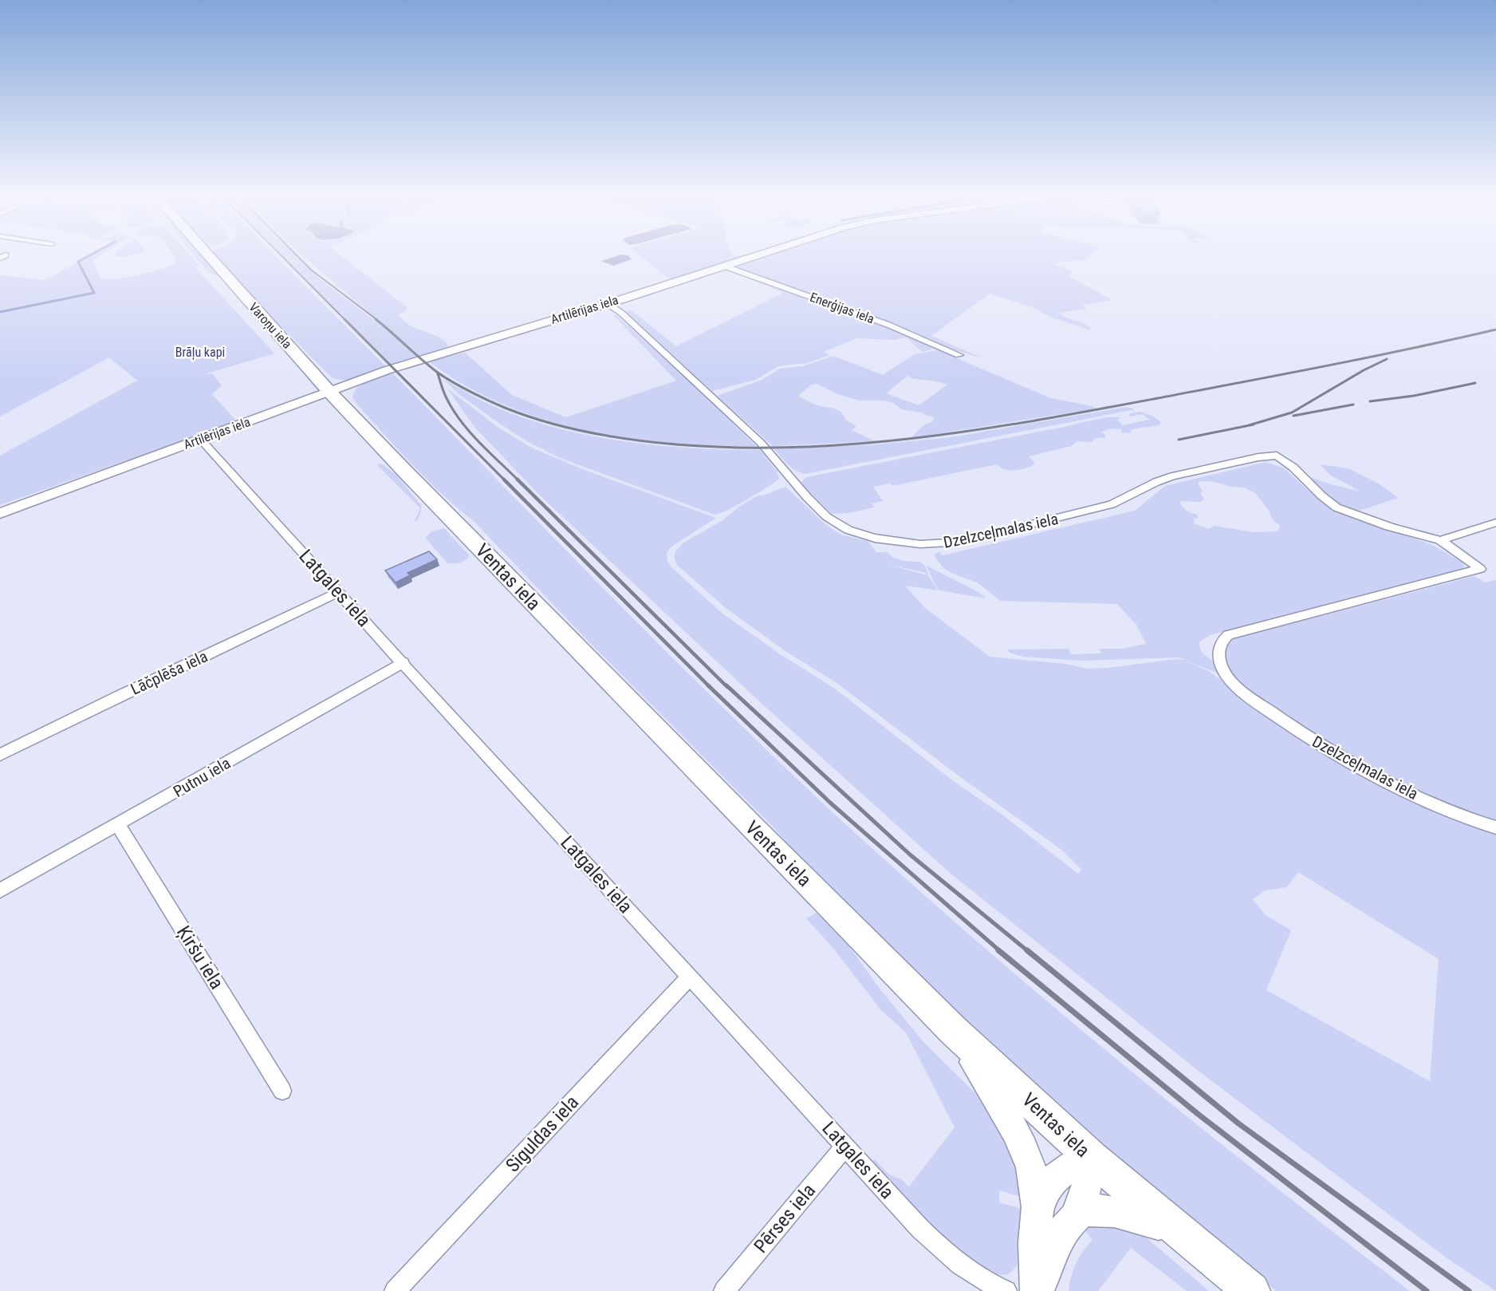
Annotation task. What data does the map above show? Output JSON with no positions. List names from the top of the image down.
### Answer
{
  "streets": {
    "highway": ["Varoņu iela", "Ventas iela"],
    "street": [
      "Enerģijas iela",
      "Artilērijas iela",
      "Dzelzceļmalas iela",
      "Latgales iela",
      "Lāčplēša iela",
      "Putnu iela",
      "Ķiršu iela",
      "Siguldas iela",
      "Pērses iela"
    ]
  },
  "crossings": [
    ["Enerģijas iela", "Artilērijas iela"],
    ["Artilērijas iela", "Varoņu iela"],
    ["Artilērijas iela", "Dzelzceļmalas iela"],
    ["Artilērijas iela", "Ventas iela"],
    ["Artilērijas iela", "Latgales iela"],
    ["Varoņu iela", "Ventas iela"],
    ["Latgales iela", "Lāčplēša iela"],
    ["Latgales iela", "Putnu iela"],
    ["Latgales iela", "Siguldas iela"],
    ["Latgales iela", "Pērses iela"],
    ["Putnu iela", "Ķiršu iela"]
  ],
  "parks": ["Brāļu kapi"]
}
